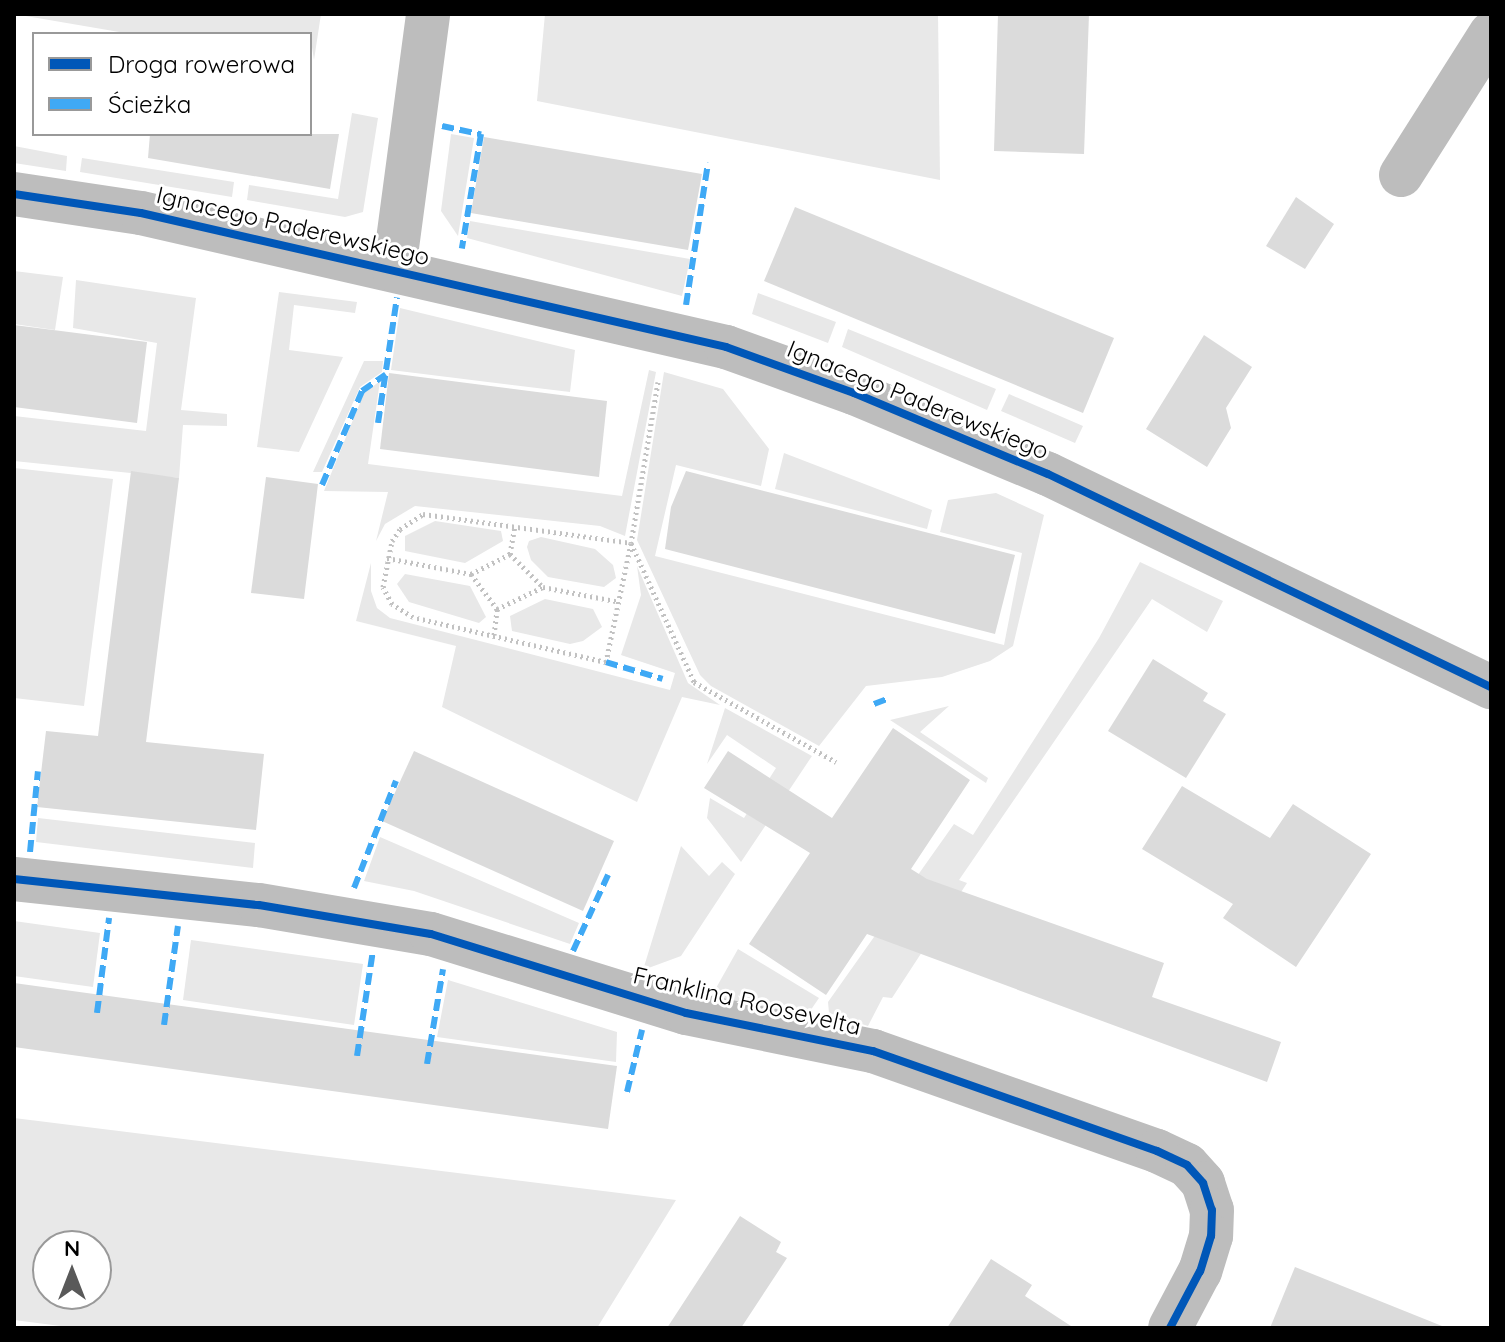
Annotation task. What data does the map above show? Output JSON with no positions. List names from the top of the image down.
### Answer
{
  "streets": {
    "street": ["Ignacego Paderewskiego", "Franklina Roosevelta"]
  },
  "legend": ["Droga rowerowa", "Ścieżka"],
  "north": "top"
}
